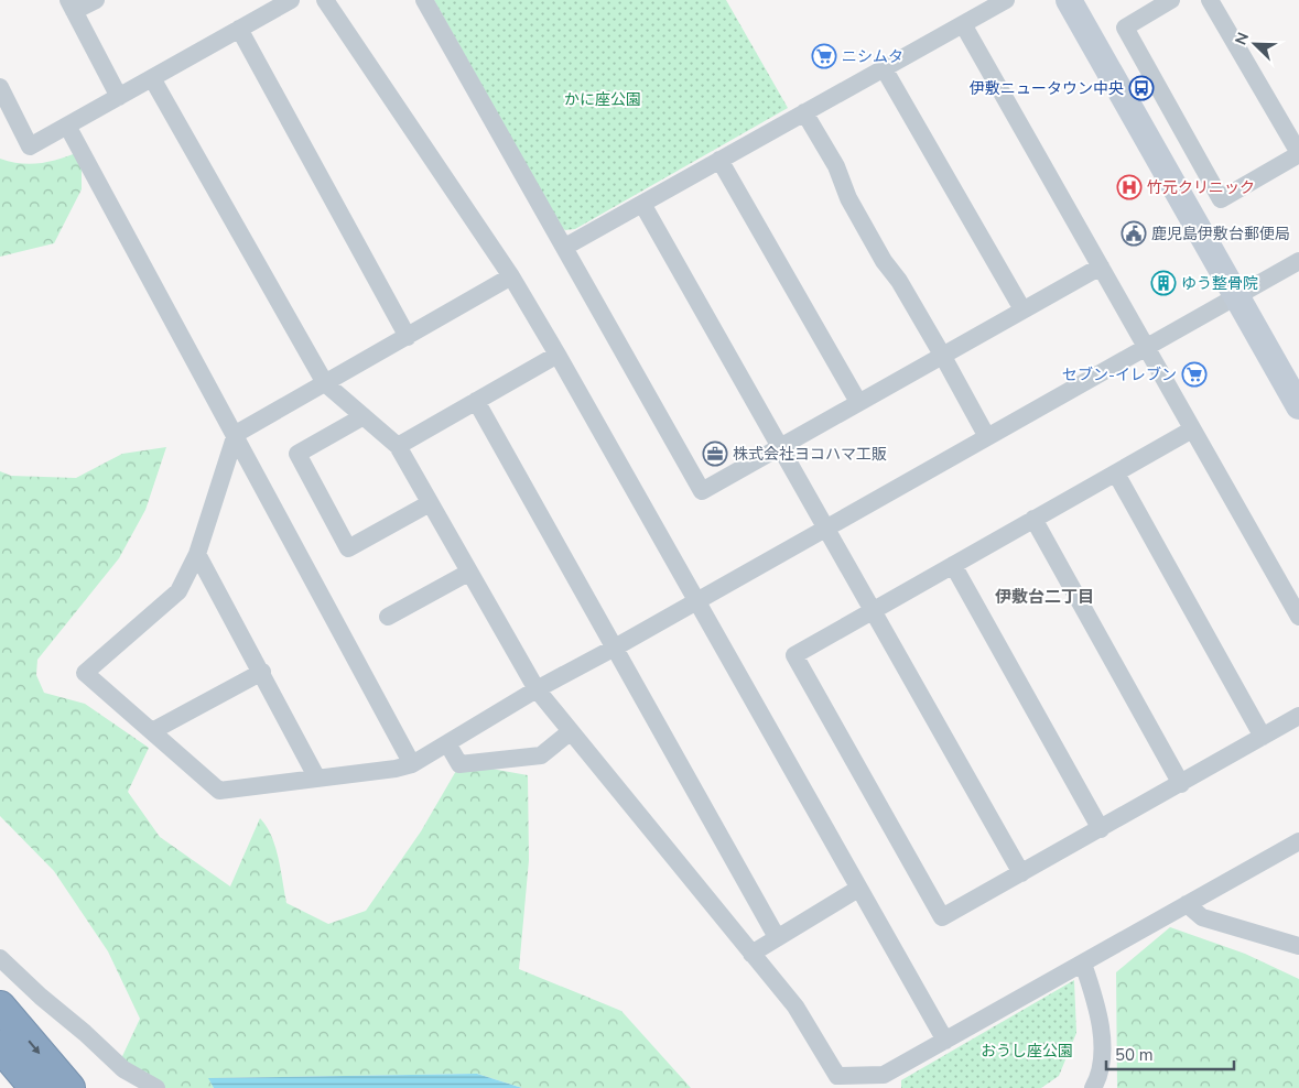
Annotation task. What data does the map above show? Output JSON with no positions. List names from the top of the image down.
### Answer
{
  "districts": ["伊敷台二丁目"],
  "parks": ["かに座公園", "おうし座公園"],
  "places": {
    "supermarket": ["ニシムタ", "セブン-イレブン"],
    "bus stop": ["伊敷ニュータウン中央"],
    "hospital": ["竹元クリニック"],
    "public building": ["鹿児島伊敷台郵便局"],
    "building": ["ゆう整骨院"],
    "office": ["株式会社ヨコハマ工販"]
  },
  "scale_bar": "50 m",
  "north": "top left"
}
